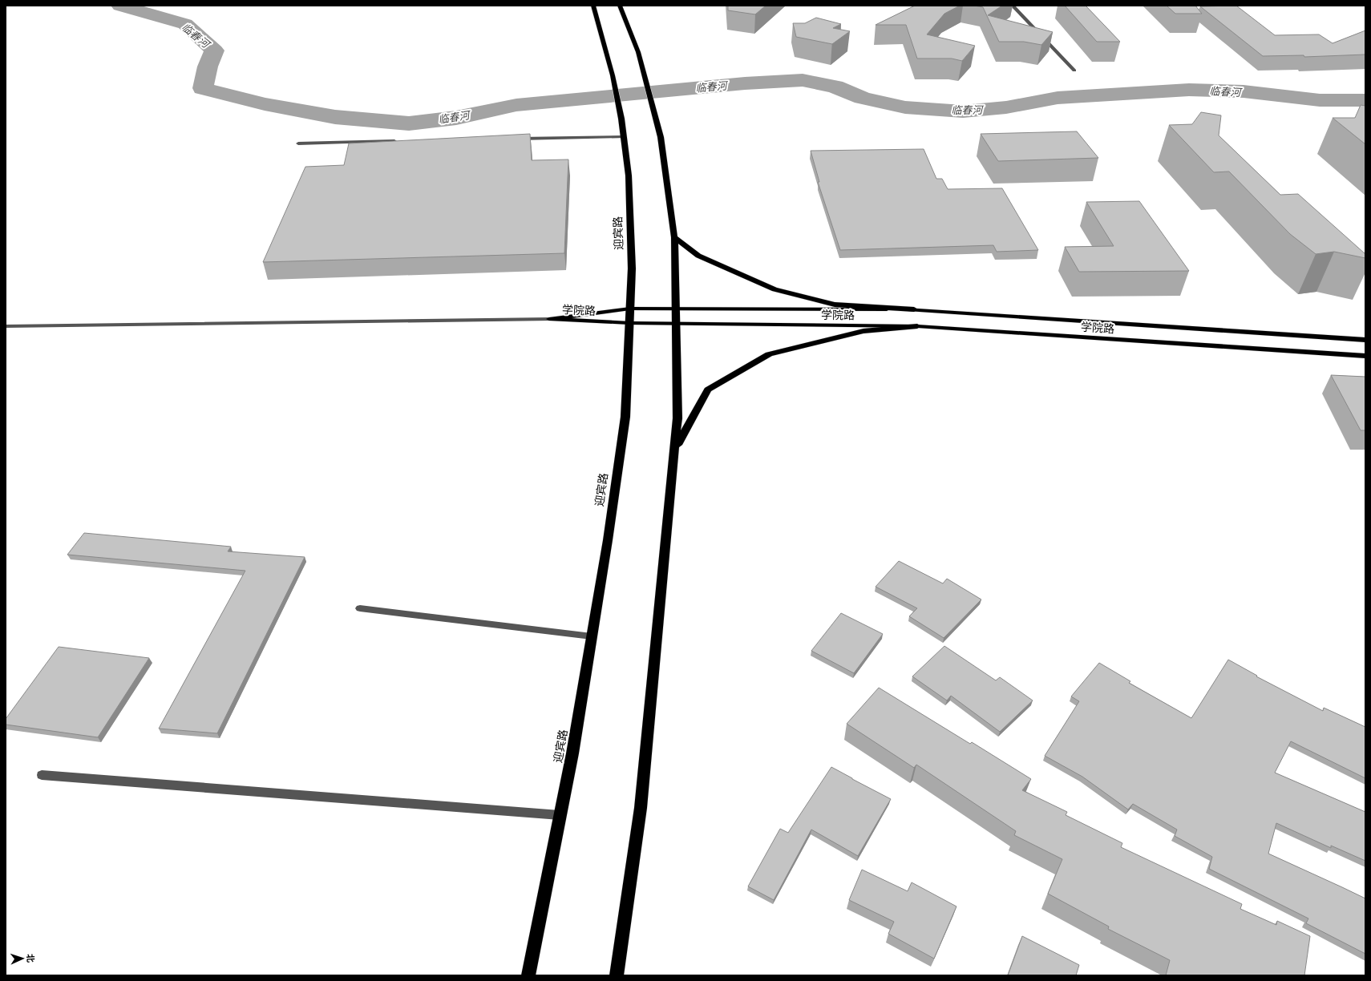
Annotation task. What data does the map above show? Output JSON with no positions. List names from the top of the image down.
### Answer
{
  "streets": {
    "highway": ["迎宾路"],
    "main road": ["学院路"]
  },
  "crossings": [
    ["迎宾路", "学院路"]
  ],
  "water": ["临春河"],
  "north": "right"
}
